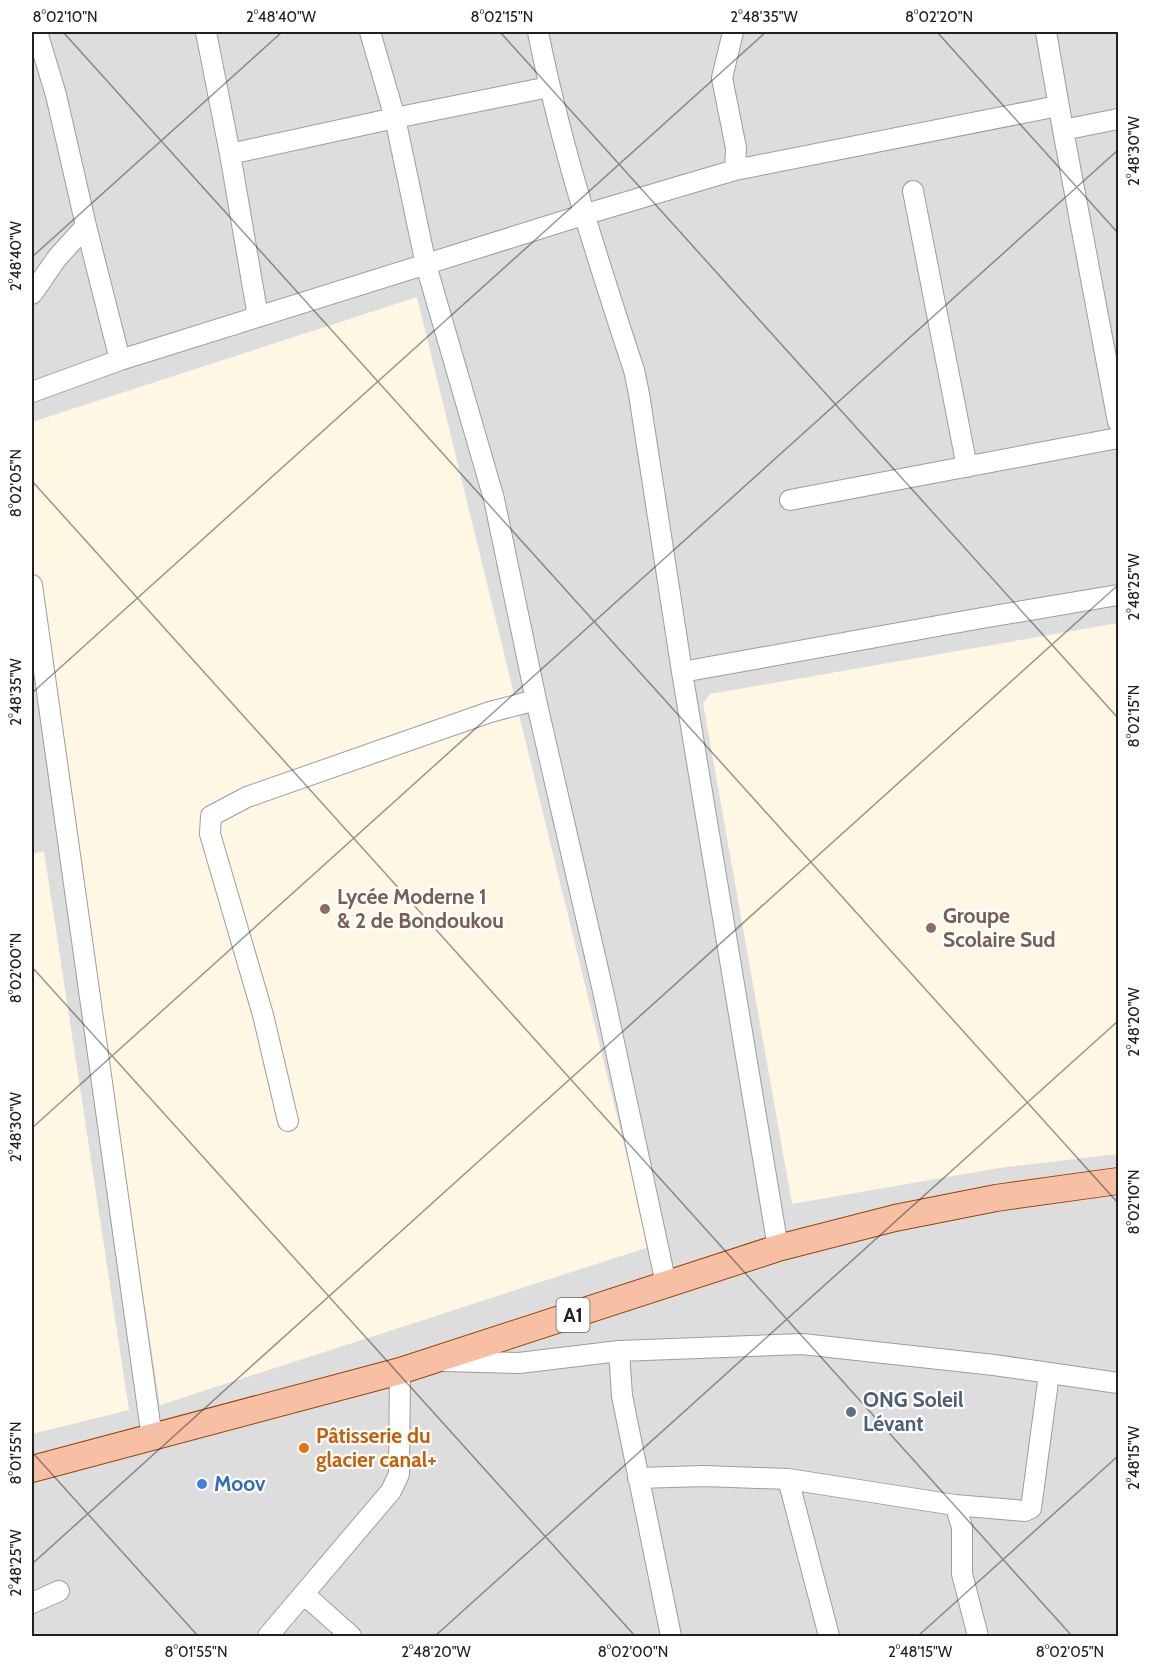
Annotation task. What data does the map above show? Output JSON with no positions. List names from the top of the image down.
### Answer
{
  "streets": {
    "main road": ["A1"]
  },
  "places": [
    "Lycée Moderne 1 & 2 de Bondoukou",
    "Groupe Scolaire Sud",
    "ONG Soleil Lévant",
    "Pâtisserie du glacier canal+",
    "Moov"
  ],
  "coordinates": [
    "8°02'10\"N",
    "2°48'40\"W",
    "8°02'15\"N",
    "2°48'35\"W",
    "8°02'20\"N",
    "2°48'30\"W",
    "8°02'05\"N",
    "2°48'25\"W",
    "8°02'00\"N",
    "2°48'20\"W",
    "8°01'55\"N",
    "2°48'15\"W"
  ]
}
